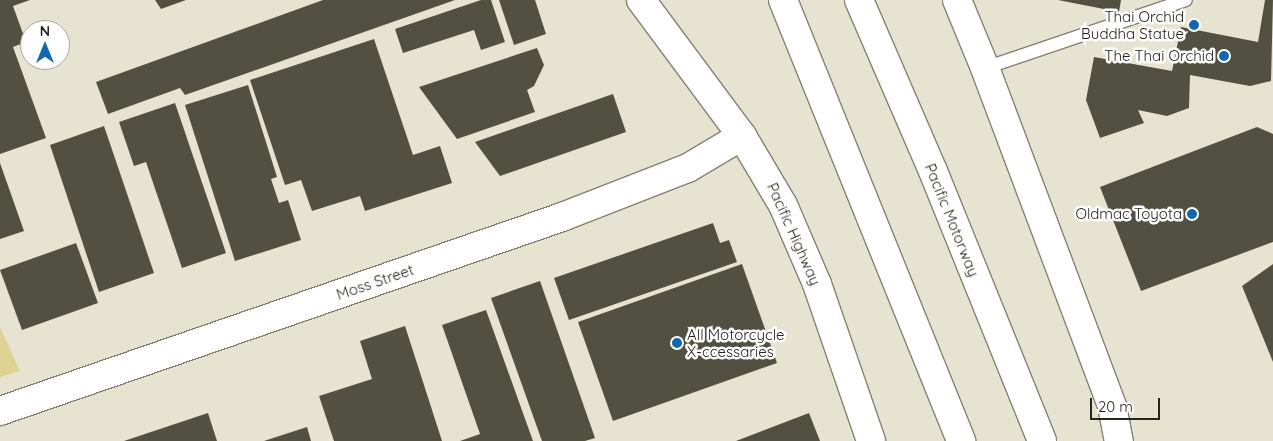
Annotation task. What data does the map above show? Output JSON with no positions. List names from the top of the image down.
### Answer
{
  "streets": {
    "main road": ["Pacific Motorway", "Pacific Highway", "Moss Street"]
  },
  "crossings": [
    ["Pacific Highway", "Moss Street"]
  ],
  "places": [
    "Thai Orchid Buddha Statue",
    "The Thai Orchid",
    "Oldmac Toyota",
    "All Motorcycle X-ccessaries"
  ],
  "scale_bar": "20 m",
  "north": "top"
}
